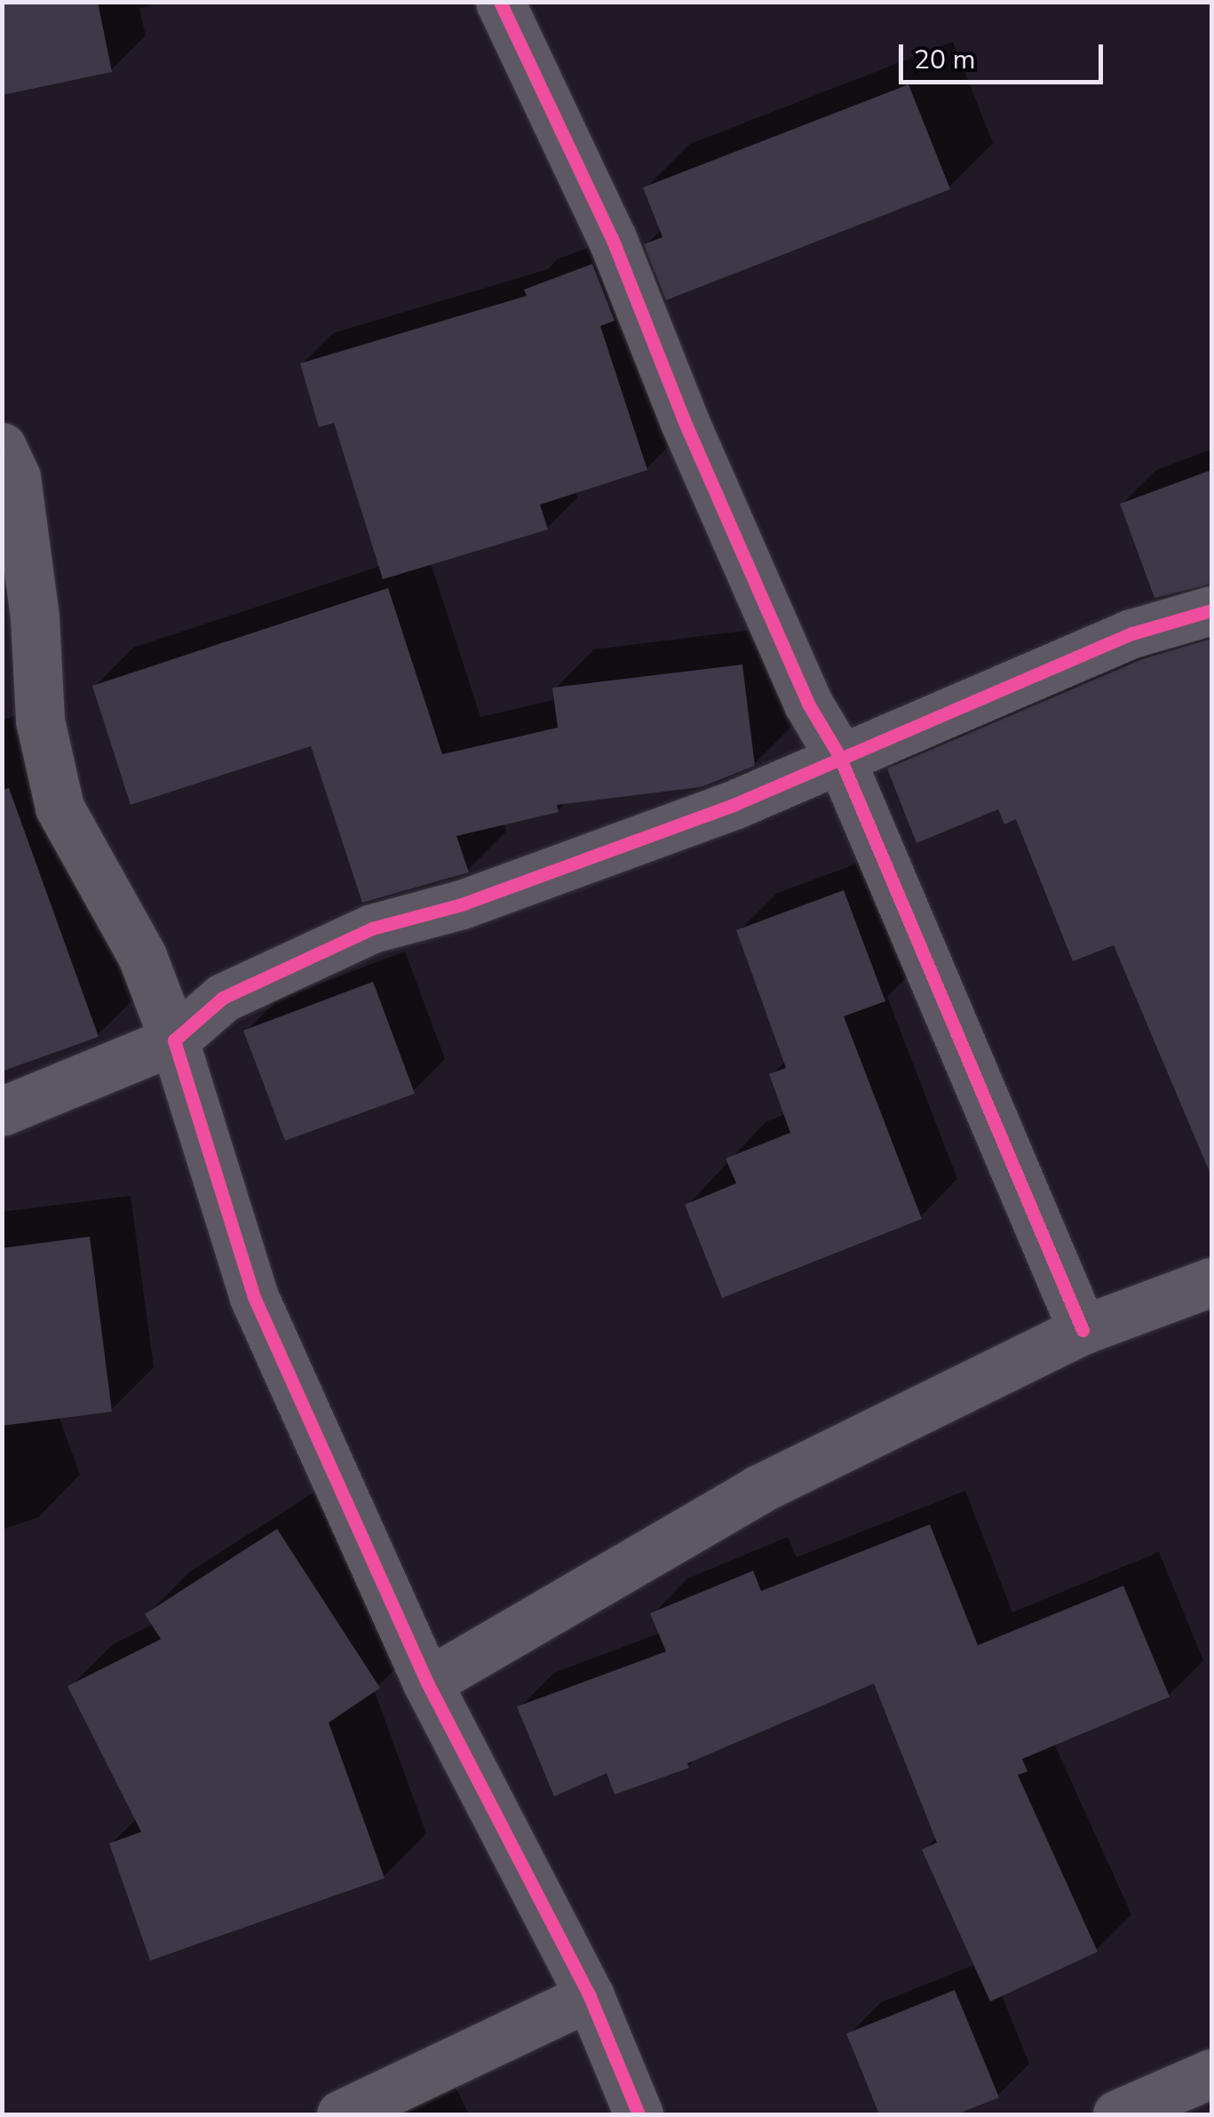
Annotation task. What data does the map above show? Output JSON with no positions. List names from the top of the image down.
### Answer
{
  "scale_bar": "20 m"
}
